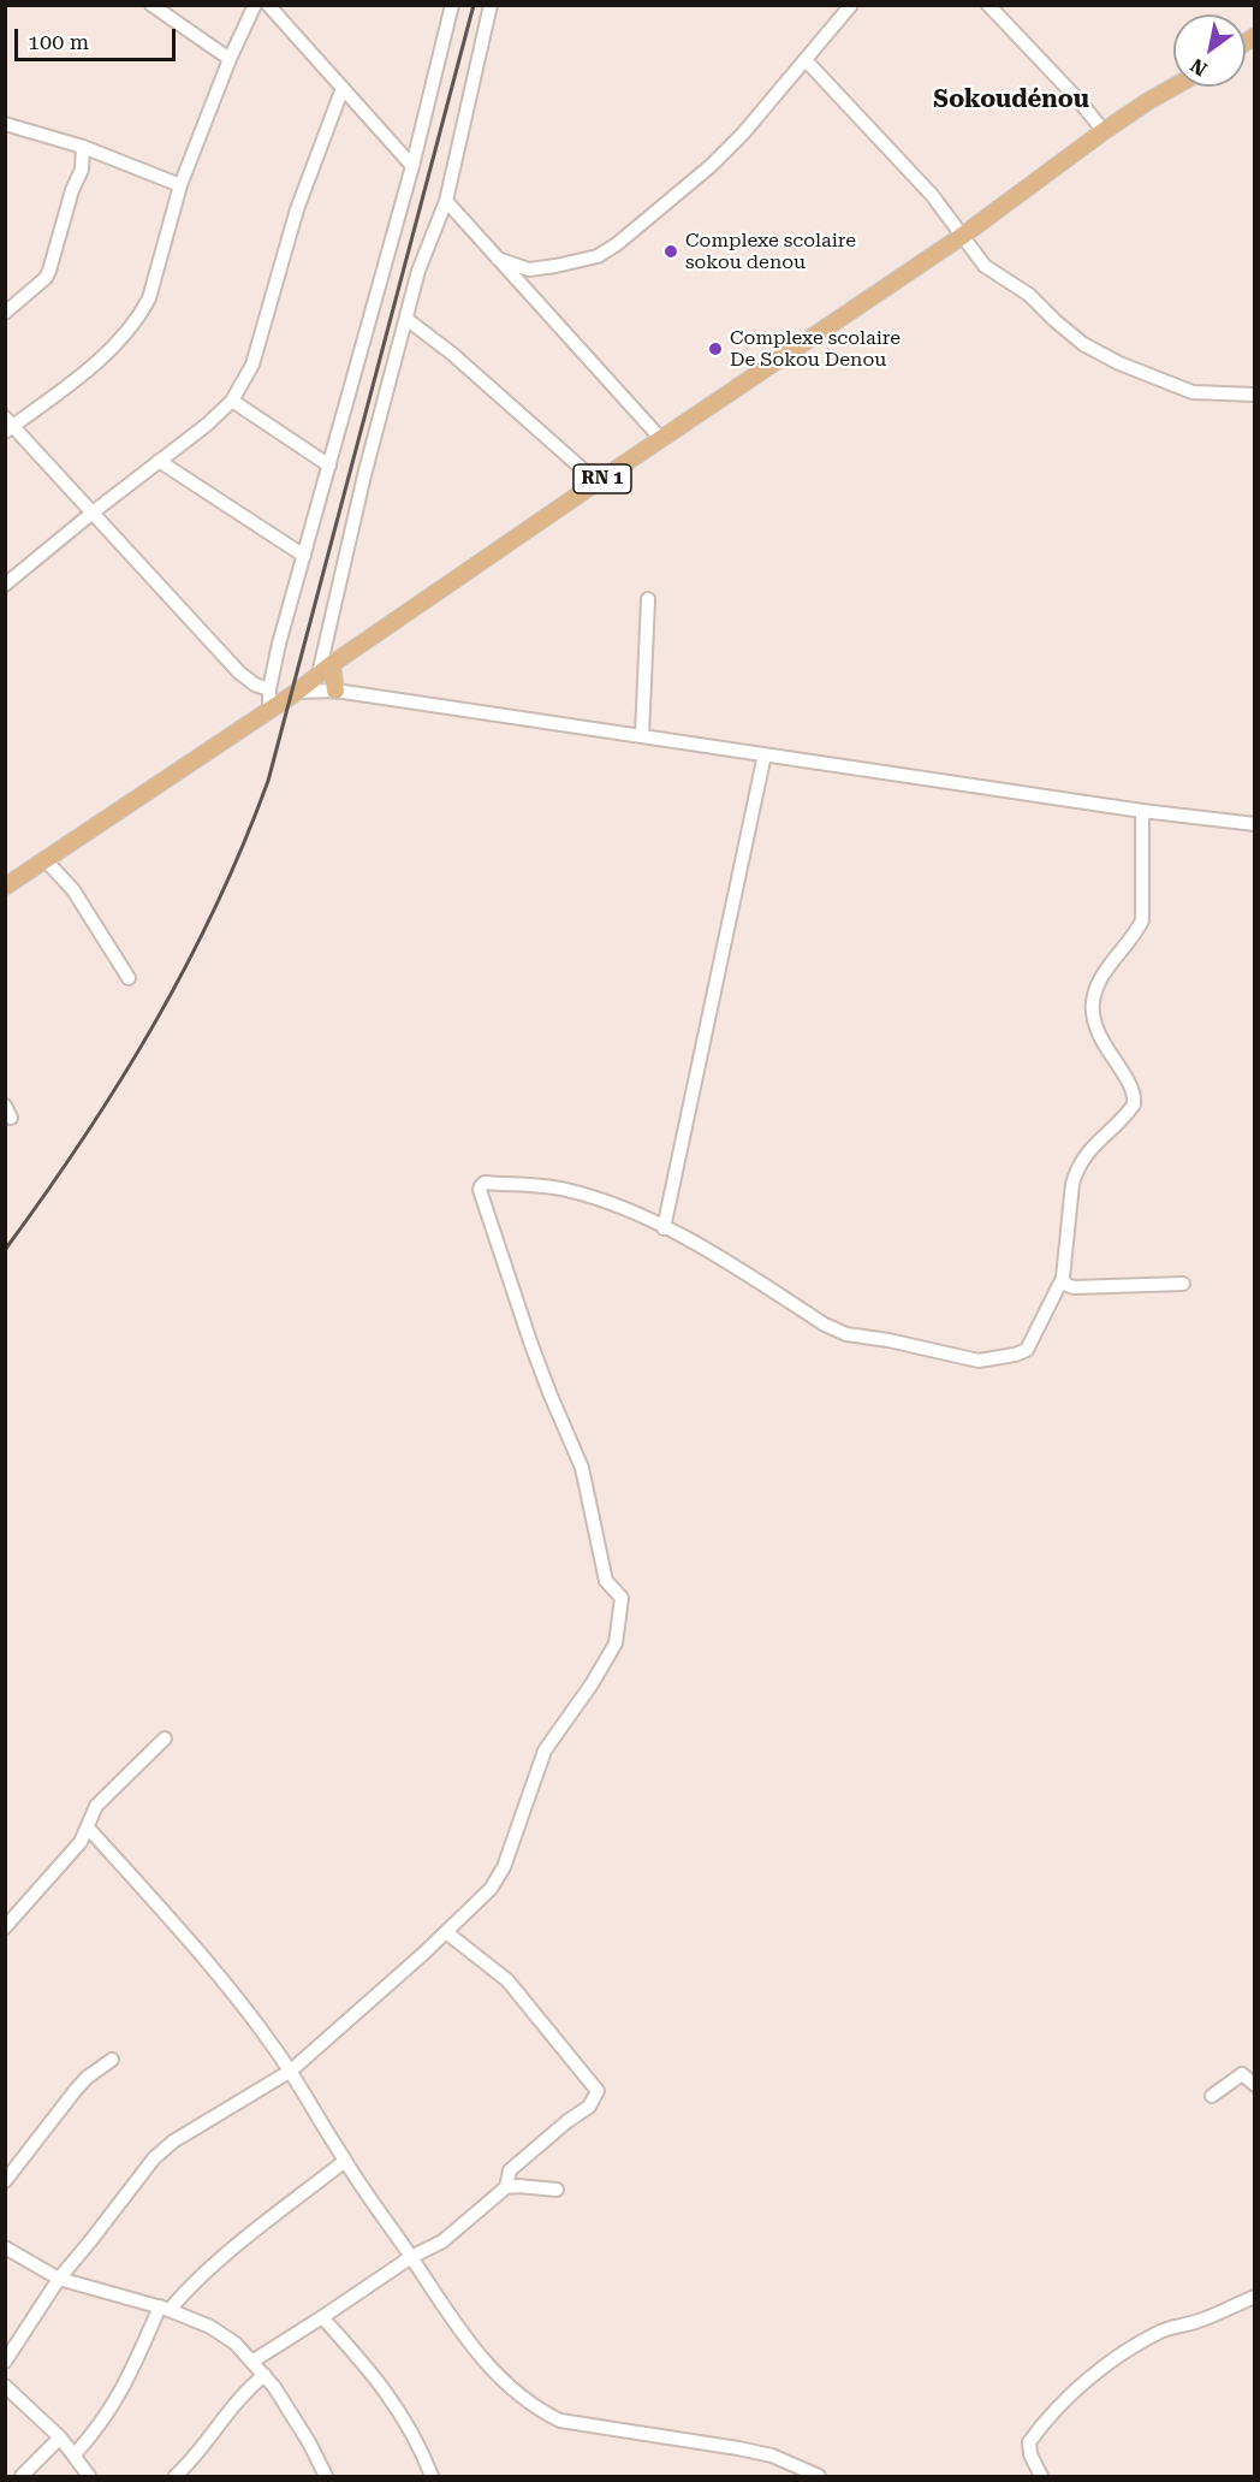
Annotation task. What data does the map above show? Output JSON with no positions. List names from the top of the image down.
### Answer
{
  "streets": {
    "main road": ["RN 1"]
  },
  "districts": ["Sokoudénou"],
  "places": ["Complexe scolaire sokou denou", "Complexe scolaire De Sokou Denou"],
  "scale_bar": "100 m",
  "north": "bottom left"
}
